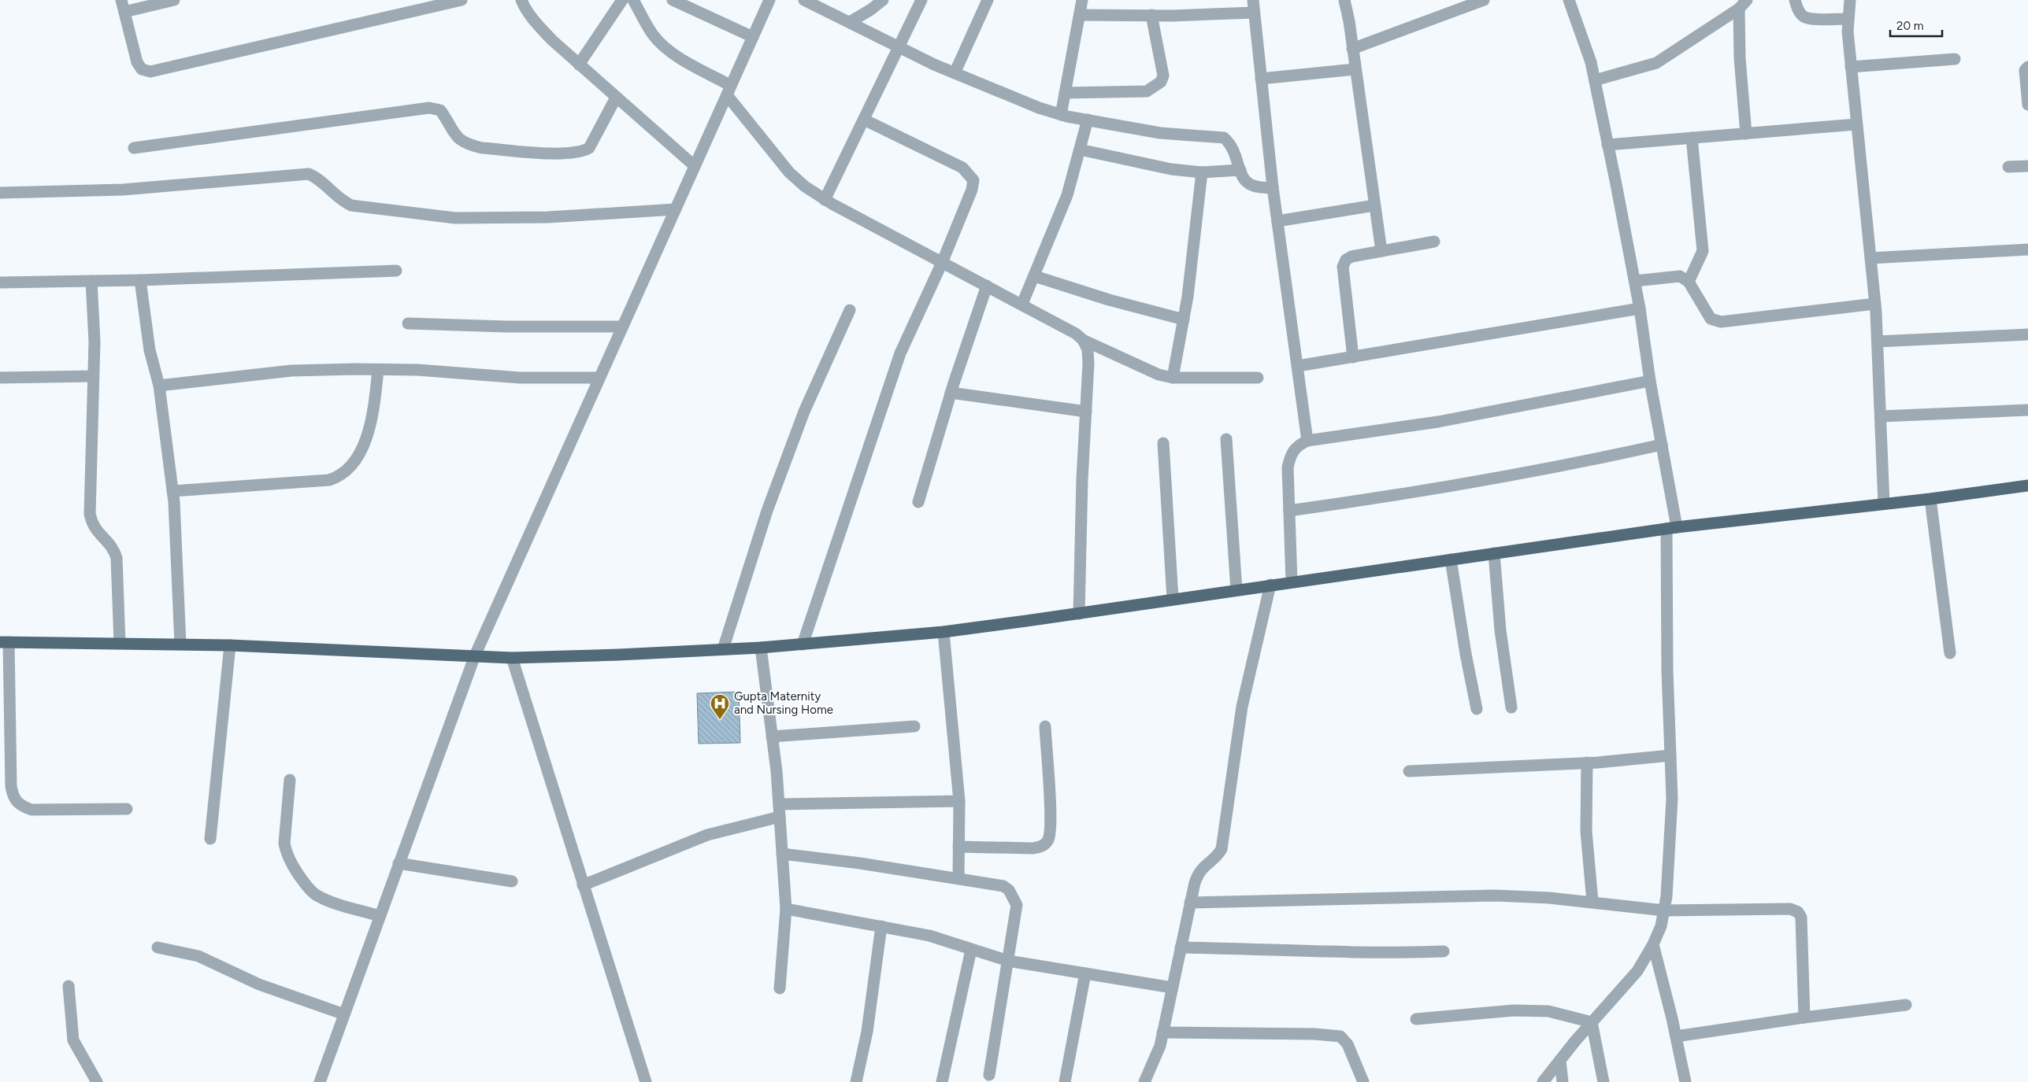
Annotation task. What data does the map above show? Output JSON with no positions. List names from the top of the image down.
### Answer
{
  "places": {
    "hospital": ["Gupta Maternity and Nursing Home"]
  },
  "scale_bar": "20 m"
}
